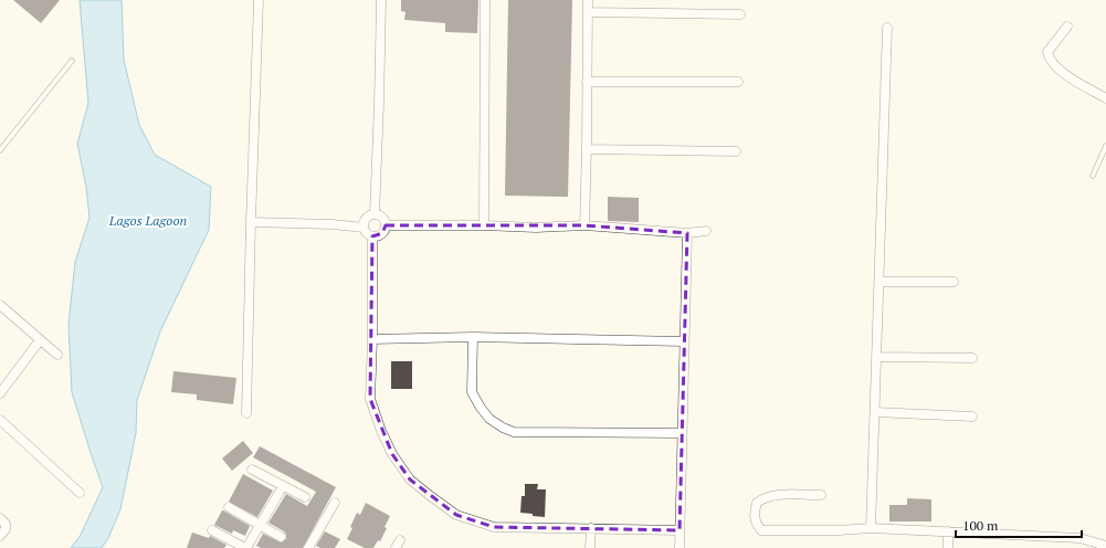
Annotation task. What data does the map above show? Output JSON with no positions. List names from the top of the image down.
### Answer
{
  "water": ["Lagos Lagoon"],
  "scale_bar": "100 m"
}
